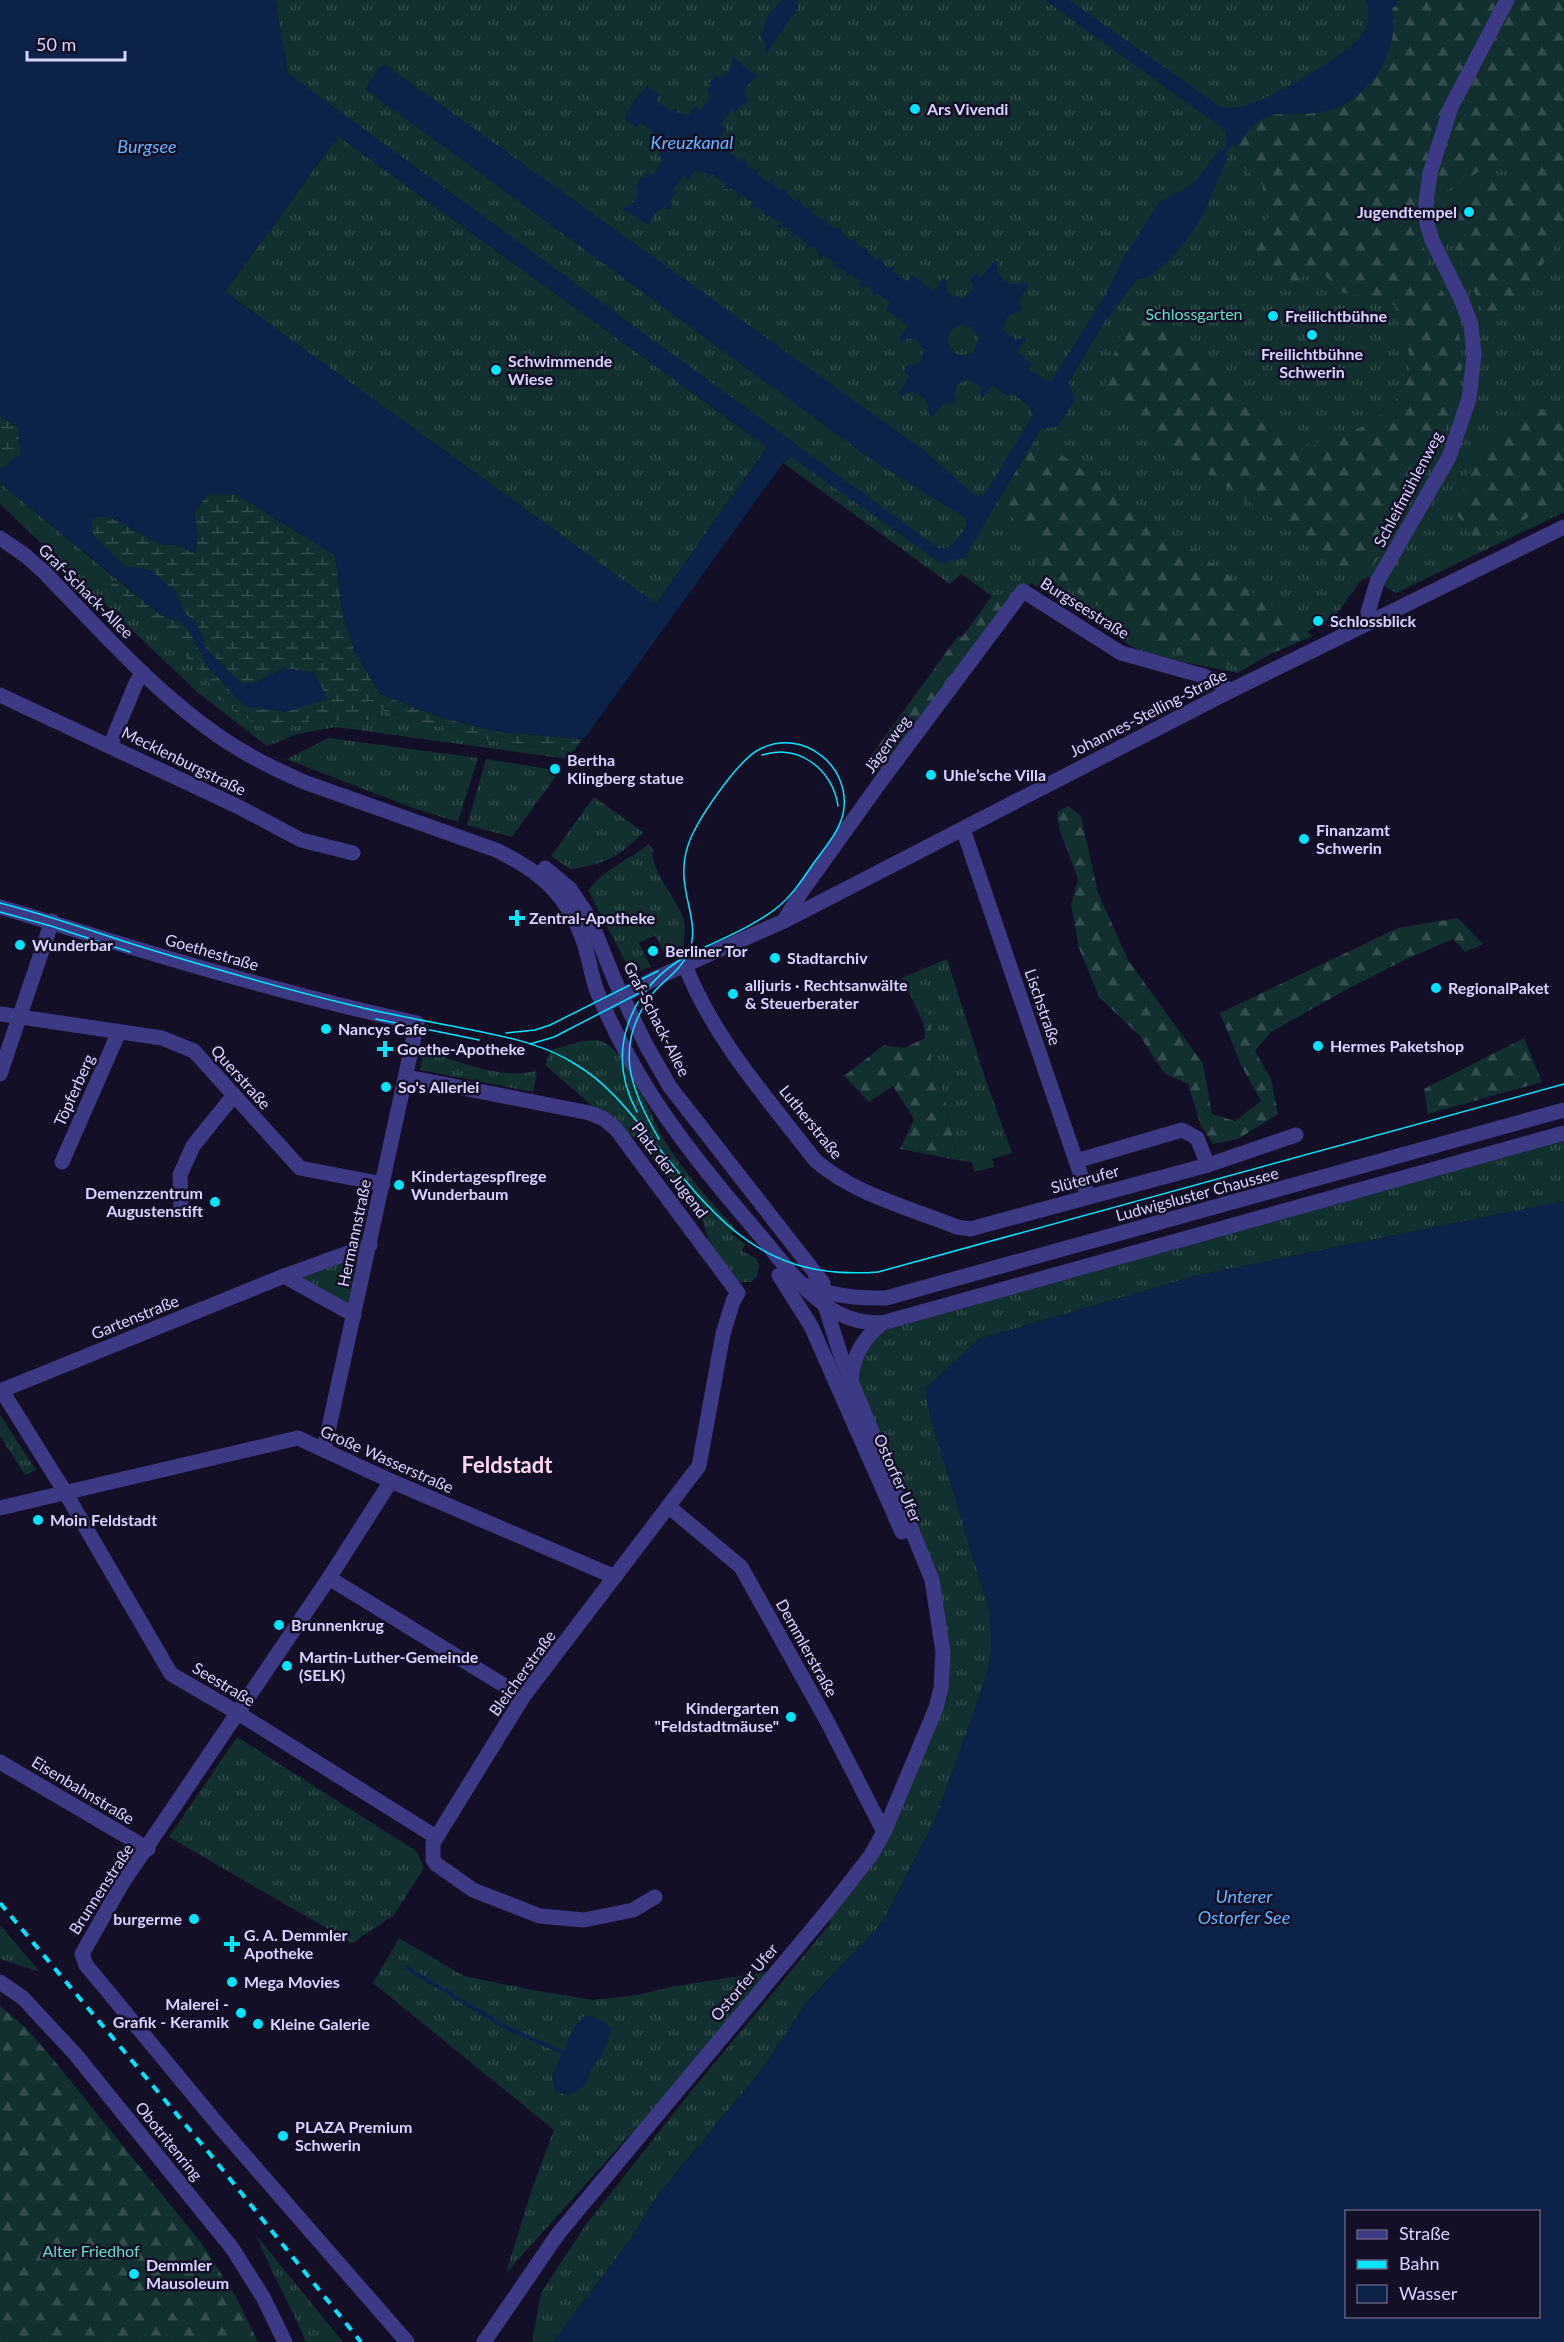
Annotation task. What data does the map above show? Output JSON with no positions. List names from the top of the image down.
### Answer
{
  "streets": {
    "street": [
      "Schleifmühlenweg",
      "Graf-Schack-Allee",
      "Burgseestraße",
      "Johannes-Stelling-Straße",
      "Jägerweg",
      "Mecklenburgstraße",
      "Goethestraße",
      "Lischstraße",
      "Querstraße",
      "Töpferberg",
      "Lutherstraße",
      "Platz der Jugend",
      "Slüterufer",
      "Ludwigsluster Chaussee",
      "Hermannstraße",
      "Gartenstraße",
      "Große Wasserstraße",
      "Ostorfer Ufer",
      "Demmlerstraße",
      "Bleicherstraße",
      "Seestraße",
      "Eisenbahnstraße",
      "Brunnenstraße",
      "Obotritenring"
    ]
  },
  "crossings": [
    ["Schleifmühlenweg", "Johannes-Stelling-Straße"],
    ["Graf-Schack-Allee", "Ludwigsluster Chaussee"],
    ["Graf-Schack-Allee", "Ostorfer Ufer"],
    ["Burgseestraße", "Johannes-Stelling-Straße"],
    ["Burgseestraße", "Jägerweg"],
    ["Johannes-Stelling-Straße", "Jägerweg"],
    ["Johannes-Stelling-Straße", "Lischstraße"],
    ["Johannes-Stelling-Straße", "Lutherstraße"],
    ["Goethestraße", "Hermannstraße"],
    ["Lischstraße", "Slüterufer"],
    ["Querstraße", "Töpferberg"],
    ["Querstraße", "Hermannstraße"],
    ["Lutherstraße", "Slüterufer"],
    ["Platz der Jugend", "Hermannstraße"],
    ["Platz der Jugend", "Bleicherstraße"],
    ["Ludwigsluster Chaussee", "Ostorfer Ufer"],
    ["Hermannstraße", "Gartenstraße"],
    ["Hermannstraße", "Große Wasserstraße"],
    ["Gartenstraße", "Seestraße"],
    ["Große Wasserstraße", "Bleicherstraße"],
    ["Große Wasserstraße", "Seestraße"],
    ["Große Wasserstraße", "Brunnenstraße"],
    ["Ostorfer Ufer", "Demmlerstraße"],
    ["Demmlerstraße", "Bleicherstraße"],
    ["Bleicherstraße", "Seestraße"],
    ["Seestraße", "Brunnenstraße"],
    ["Eisenbahnstraße", "Brunnenstraße"]
  ],
  "districts": ["Feldstadt"],
  "water": ["Kreuzkanal", "Burgsee", "Unterer Ostorfer See"],
  "parks": ["Schlossgarten", "Alter Friedhof"],
  "places": {
    "other": [
      "Ars Vivendi",
      "Jugendtempel",
      "Freilichtbühne",
      "Freilichtbühne Schwerin",
      "Schwimmende Wiese",
      "Schlossblick",
      "Bertha Klingberg statue",
      "Uhle’sche Villa",
      "Finanzamt Schwerin",
      "Wunderbar",
      "Berliner Tor",
      "Stadtarchiv",
      "RegionalPaket",
      "alljuris · Rechtsanwälte & Steuerberater",
      "Nancys Cafe",
      "Hermes Paketshop",
      "So's Allerlei",
      "Kindertagespflrege Wunderbaum",
      "Demenzzentrum Augustenstift",
      "Moin Feldstadt",
      "Brunnenkrug",
      "Martin-Luther-Gemeinde (SELK)",
      "Kindergarten \"Feldstadtmäuse\"",
      "burgerme",
      "Mega Movies",
      "Malerei - Grafik - Keramik",
      "Kleine Galerie",
      "PLAZA Premium Schwerin",
      "Demmler Mausoleum"
    ],
    "health": ["Zentral-Apotheke", "Goethe-Apotheke", "G. A. Demmler Apotheke"]
  },
  "legend": ["Straße", "Bahn", "Wasser"],
  "scale_bar": "50 m"
}
